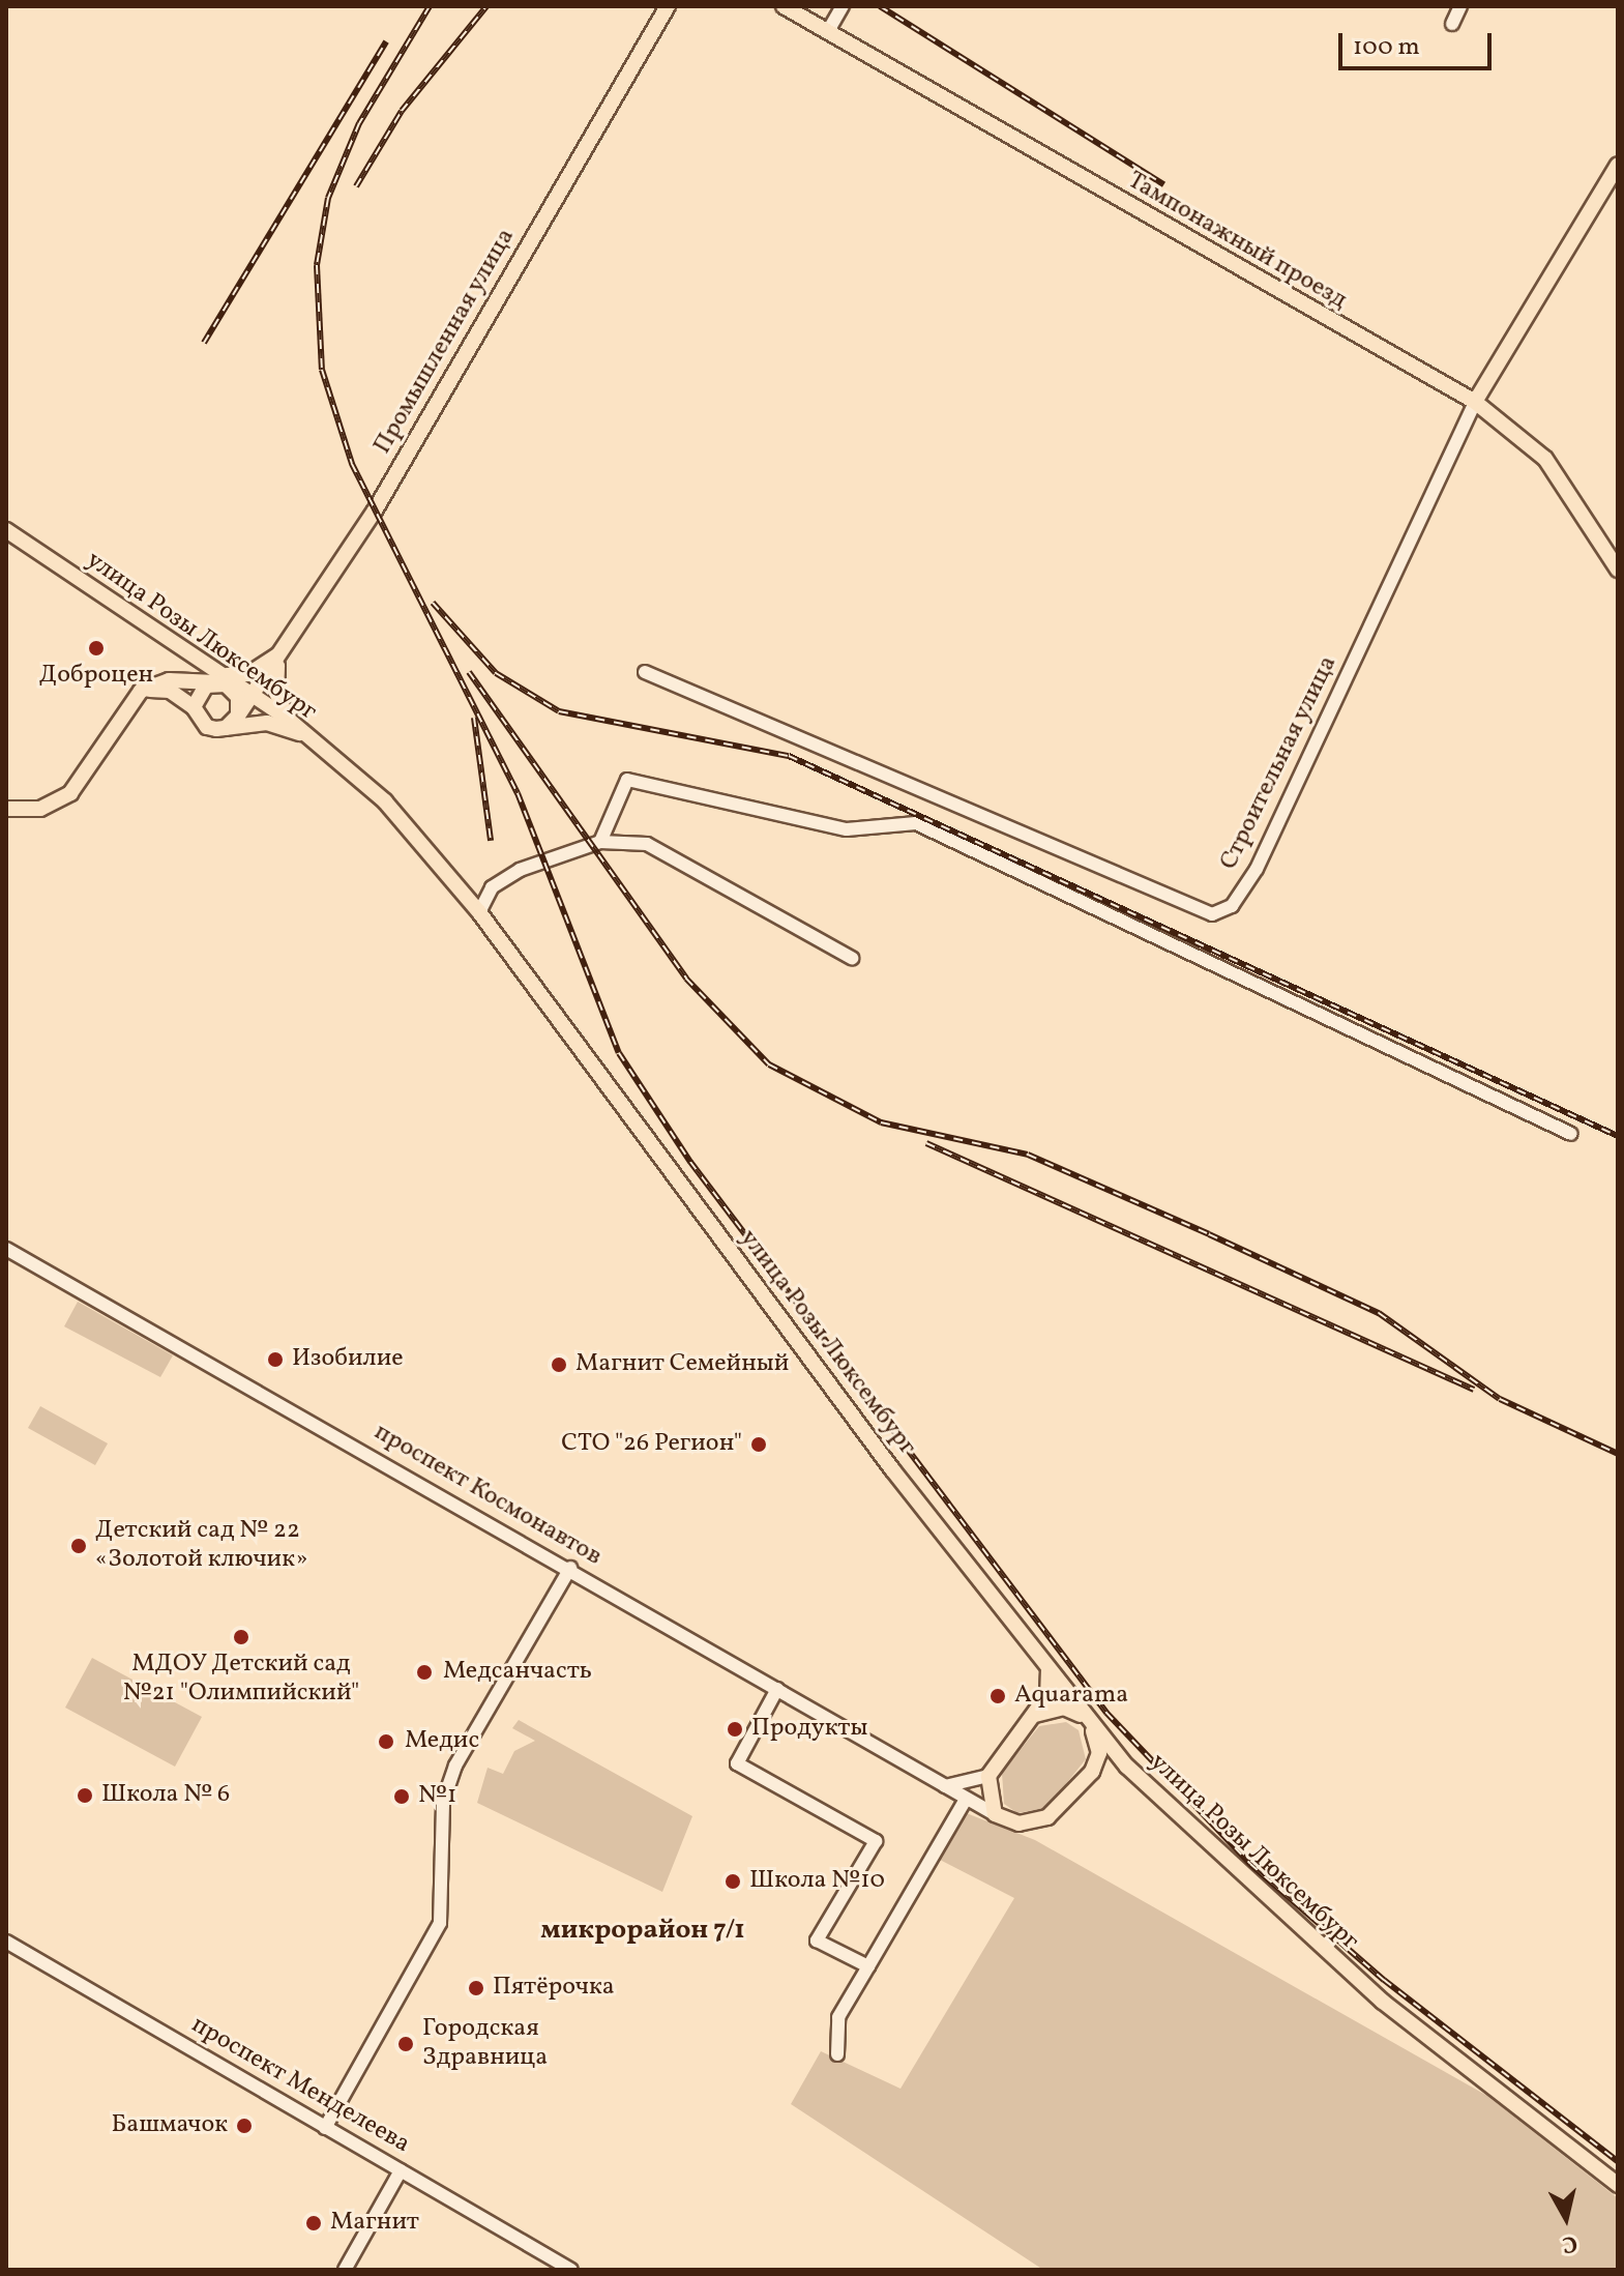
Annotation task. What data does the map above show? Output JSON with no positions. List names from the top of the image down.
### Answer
{
  "streets": {
    "main road": [
      "Тампонажный проезд",
      "Промышленная улица",
      "улица Розы Люксембург",
      "Строительная улица"
    ],
    "street": ["проспект Космонавтов", "проспект Менделеева"]
  },
  "crossings": [
    ["Тампонажный проезд", "Строительная улица"],
    ["Промышленная улица", "улица Розы Люксембург"],
    ["улица Розы Люксембург", "проспект Космонавтов"]
  ],
  "districts": ["микрорайон 7/1"],
  "places": [
    "Доброцен",
    "Изобилие",
    "Магнит Семейный",
    "СТО \"26 Регион\"",
    "Детский сад № 22 «Золотой ключик»",
    "МДОУ Детский сад №21 \"Олимпийский\"",
    "Медсанчасть",
    "Aquarama",
    "Продукты",
    "Медис",
    "Школа № 6",
    "№1",
    "Школа №10",
    "Пятёрочка",
    "Городская Здравница",
    "Башмачок",
    "Магнит"
  ],
  "scale_bar": "100 m",
  "north": "bottom"
}
